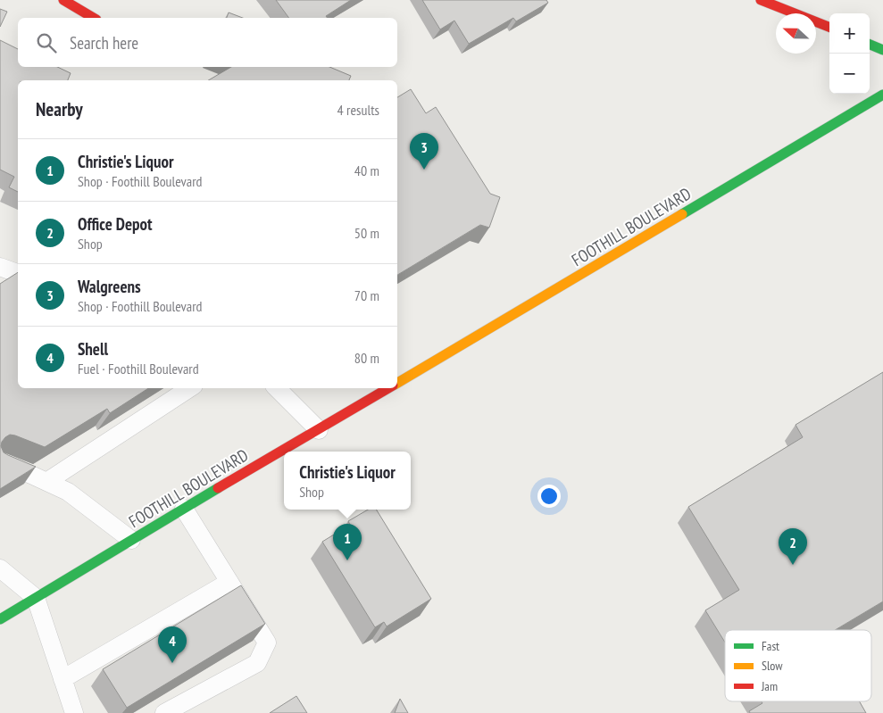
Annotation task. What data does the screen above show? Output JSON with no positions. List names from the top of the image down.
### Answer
{
  "streets": {
    "main road": ["FOOTHILL BOULEVARD"]
  },
  "legend": ["Fast", "Slow", "Jam"],
  "north": "left",
  "page": {
    "map_buttons": ["+", "−"],
    "search": "Search here",
    "heading": ["Nearby", "4 results"],
    "pins": [
      "3",
      "1",
      "2",
      "4"
    ],
    "list": [
      {
        "mark": "1",
        "name": "Christie's Liquor",
        "note": "Shop · Foothill Boulevard",
        "value": "40 m"
      },
      {
        "mark": "2",
        "name": "Office Depot",
        "note": "Shop",
        "value": "50 m"
      },
      {
        "mark": "3",
        "name": "Walgreens",
        "note": "Shop · Foothill Boulevard",
        "value": "70 m"
      },
      {
        "mark": "4",
        "name": "Shell",
        "note": "Fuel · Foothill Boulevard",
        "value": "80 m"
      }
    ],
    "popup": ["Christie's Liquor", "Shop"]
  }
}
